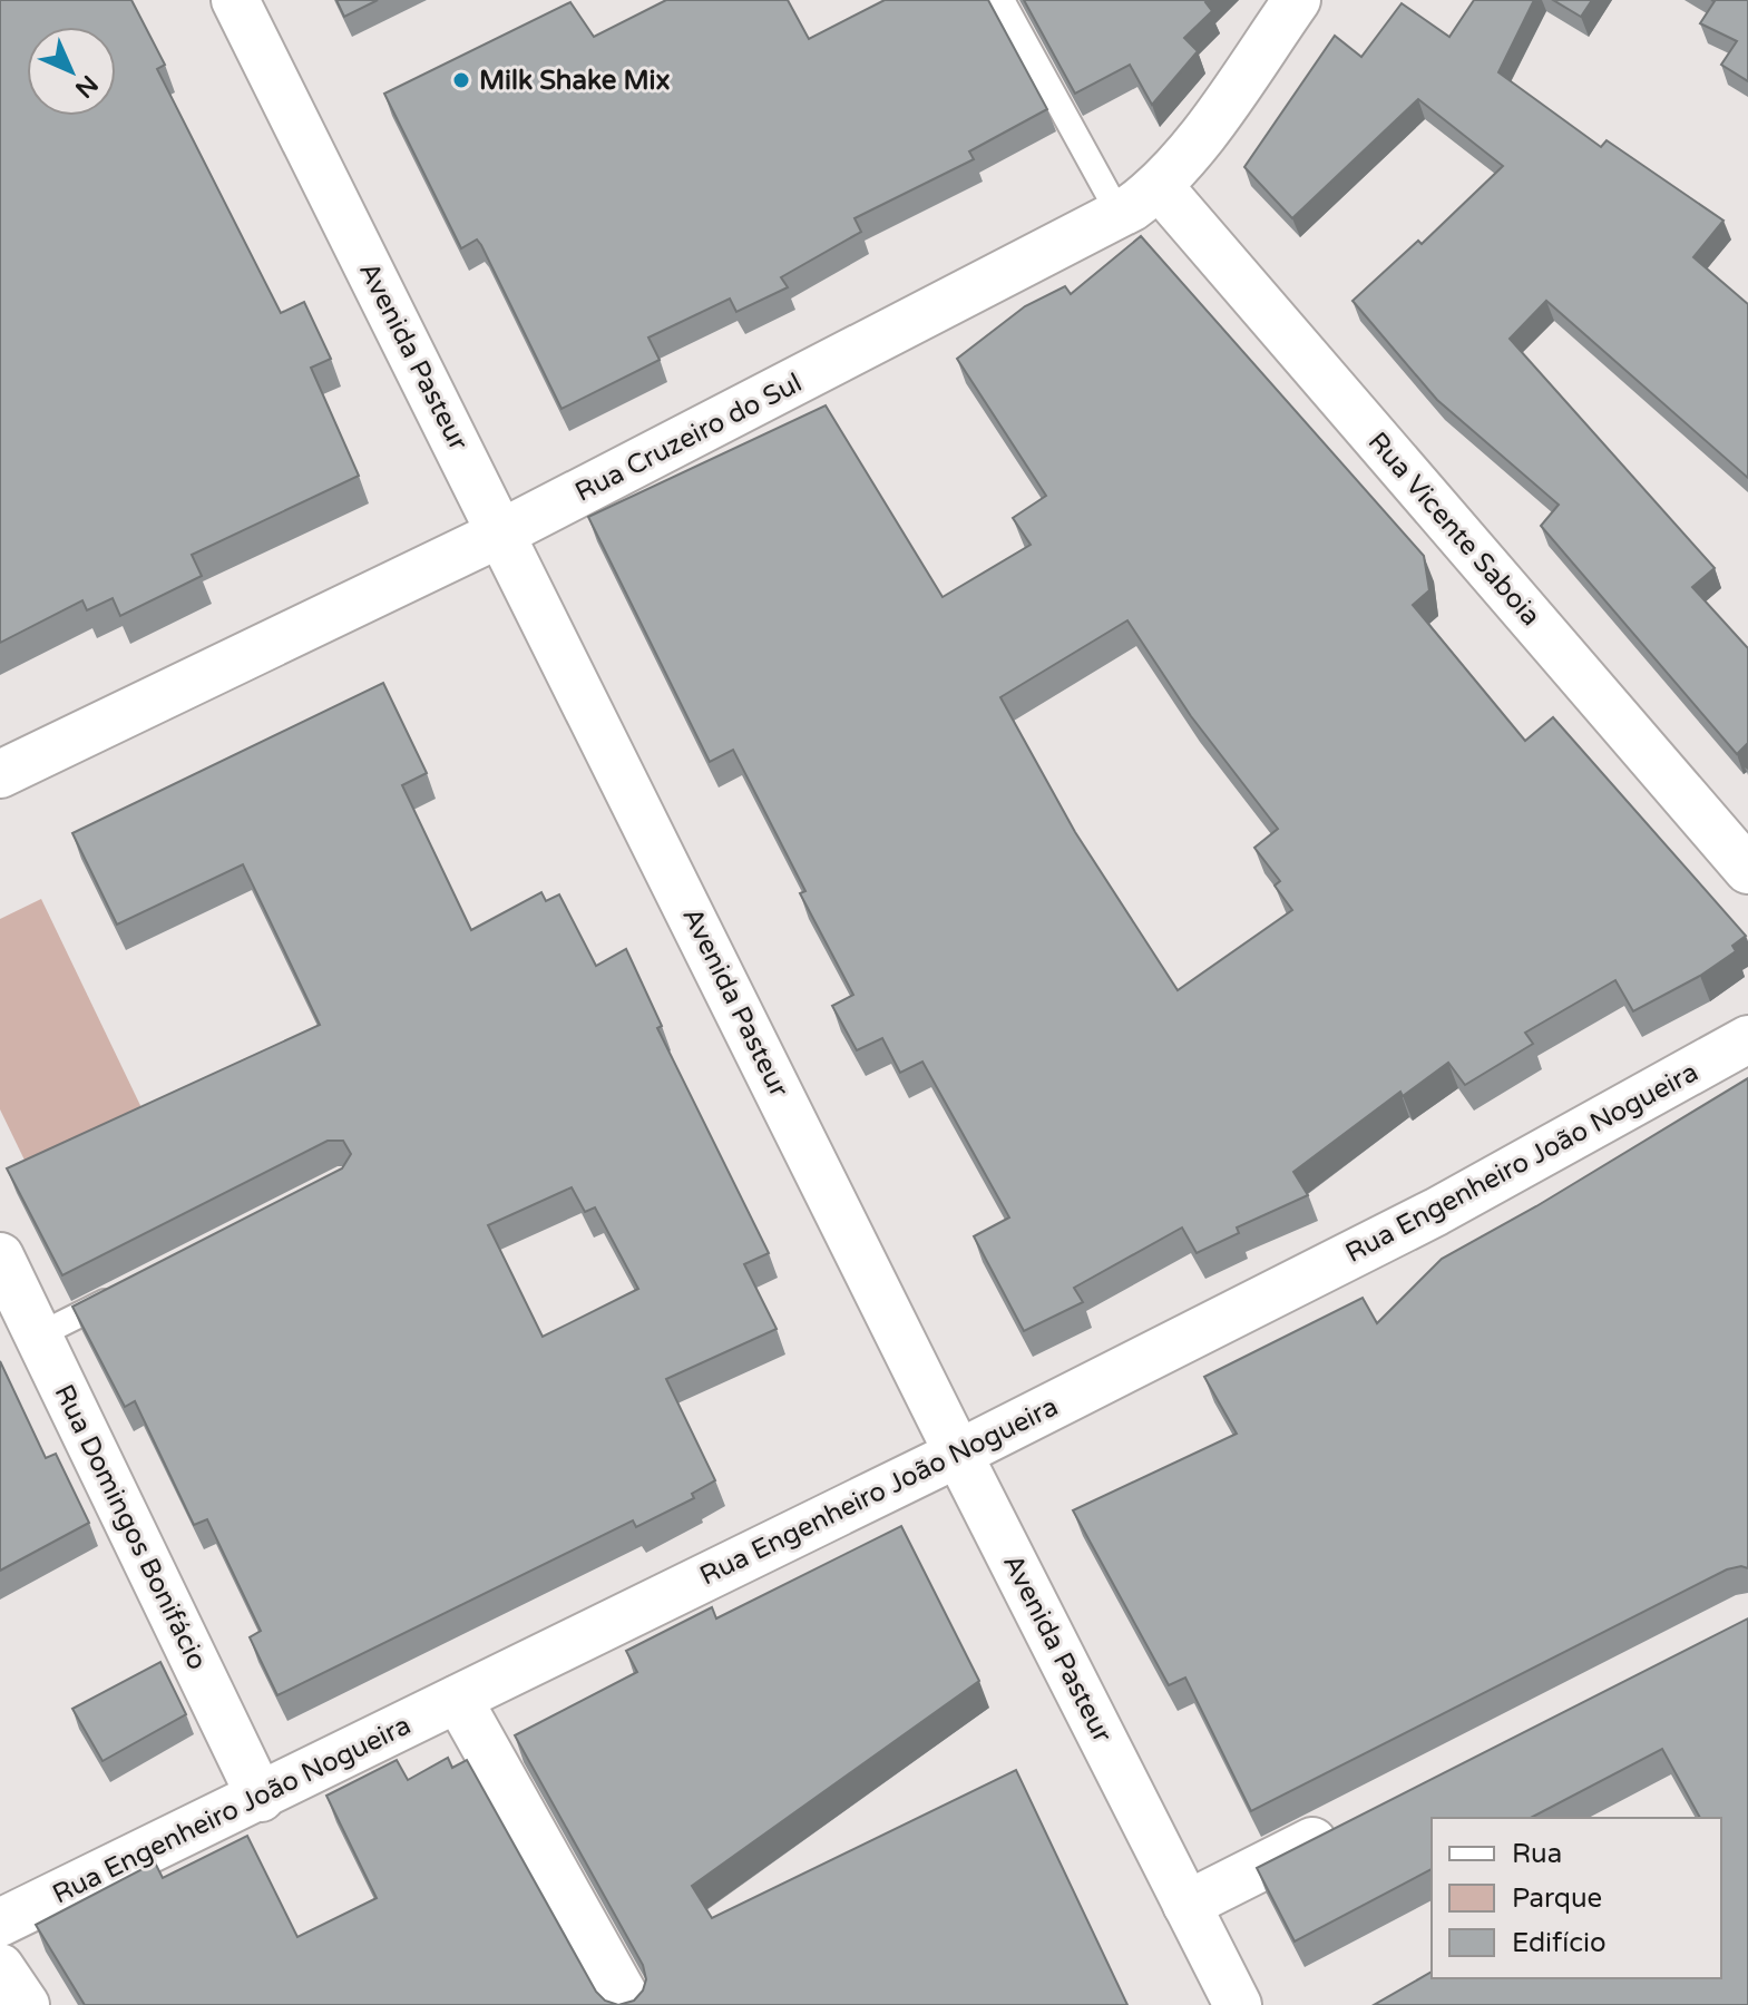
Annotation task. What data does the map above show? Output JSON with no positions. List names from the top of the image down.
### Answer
{
  "streets": {
    "street": [
      "Avenida Pasteur",
      "Rua Cruzeiro do Sul",
      "Rua Vicente Saboia",
      "Rua Engenheiro João Nogueira",
      "Rua Domingos Bonifácio"
    ]
  },
  "crossings": [
    ["Avenida Pasteur", "Rua Cruzeiro do Sul"],
    ["Avenida Pasteur", "Rua Engenheiro João Nogueira"],
    ["Rua Cruzeiro do Sul", "Rua Vicente Saboia"],
    ["Rua Engenheiro João Nogueira", "Rua Domingos Bonifácio"]
  ],
  "places": ["Milk Shake Mix"],
  "legend": ["Rua", "Parque", "Edifício"],
  "north": "bottom right"
}
